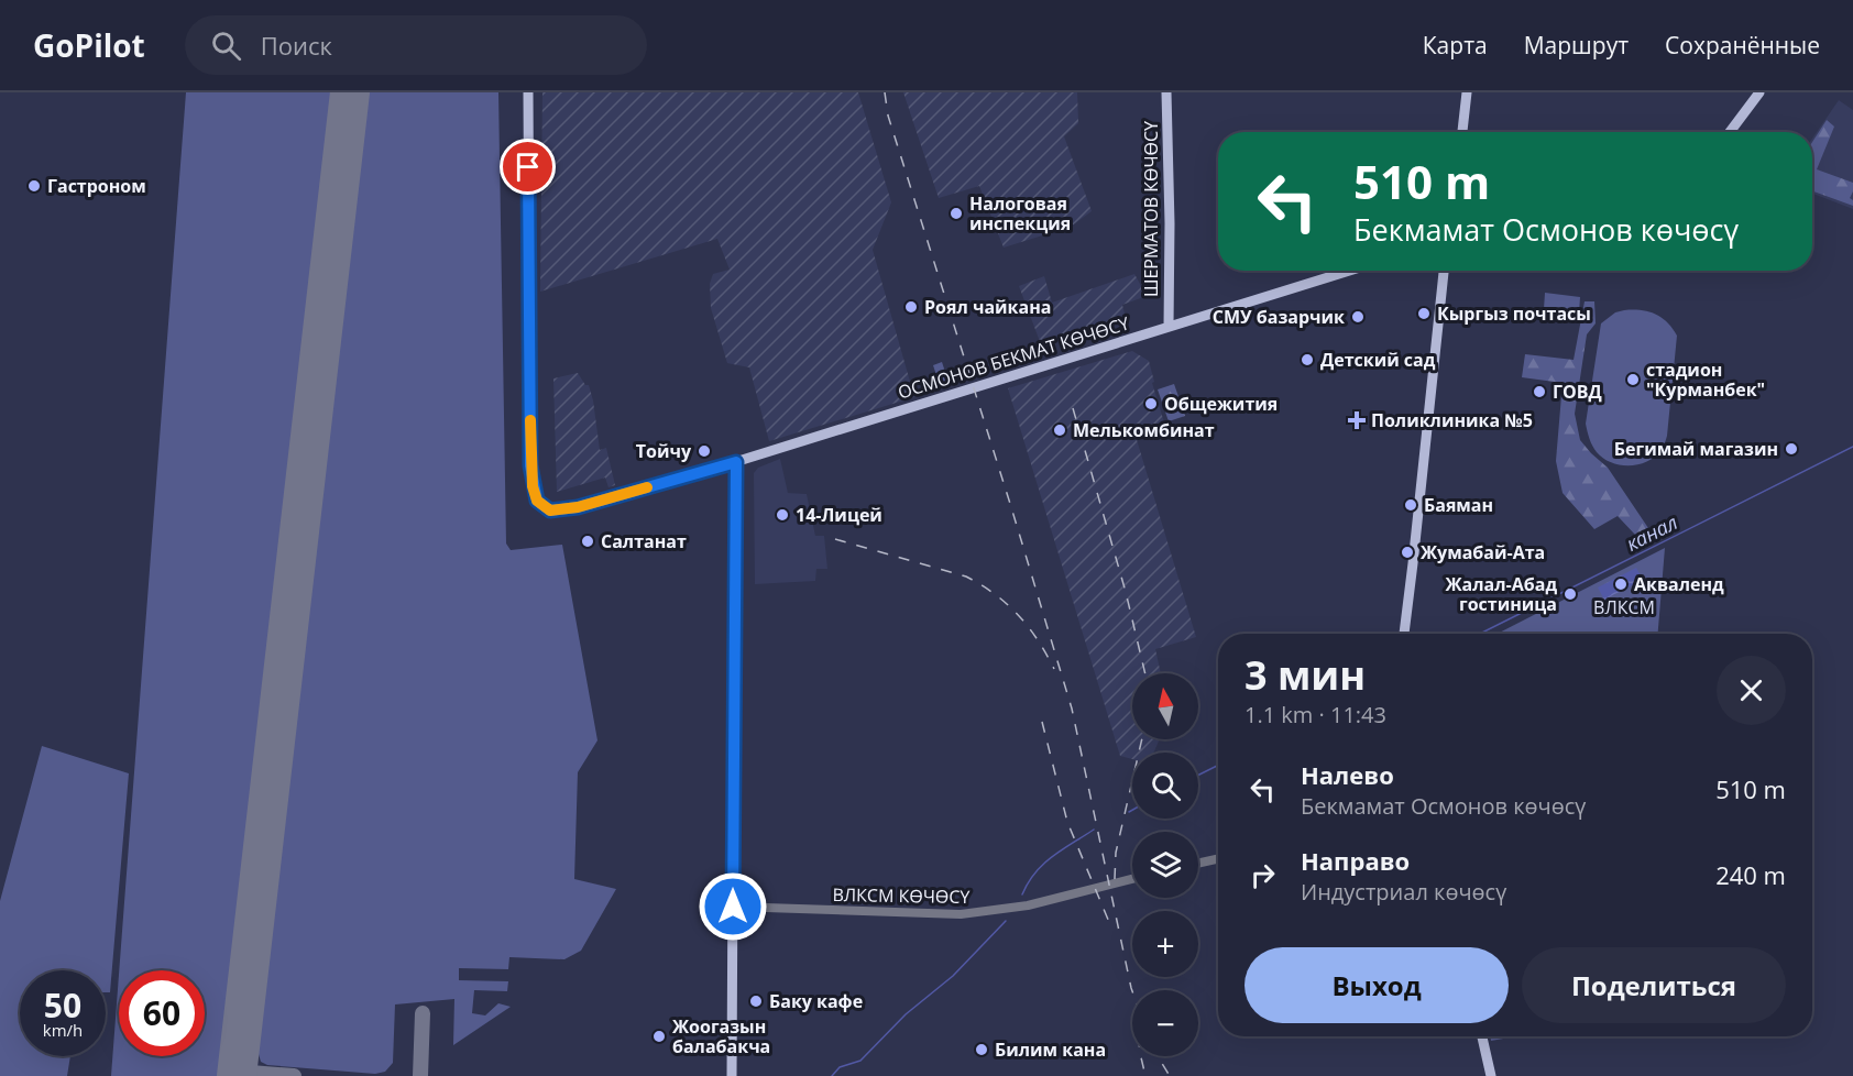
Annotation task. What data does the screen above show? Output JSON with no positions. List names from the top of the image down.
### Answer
{
  "streets": {
    "main road": ["ШЕРМАТОВ КӨЧӨСҮ", "ОСМОНОВ БЕКМАТ КӨЧӨСҮ"],
    "street": ["ВЛКСМ КӨЧӨСҮ"]
  },
  "crossings": [
    ["ШЕРМАТОВ КӨЧӨСҮ", "ОСМОНОВ БЕКМАТ КӨЧӨСҮ"]
  ],
  "water": ["канал"],
  "parks": ["ВЛКСМ"],
  "places": {
    "other": [
      "Гастроном",
      "Налоговая инспекция",
      "Роял чайкана",
      "Кыргыз почтасы",
      "СМУ базарчик",
      "Детский сад",
      "стадион \"Курманбек\"",
      "ГОВД",
      "Общежития",
      "Мелькомбинат",
      "Бегимай магазин",
      "Тойчу",
      "Баяман",
      "14-Лицей",
      "Салтанат",
      "Жумабай-Ата",
      "Акваленд",
      "Жалал-Абад гостиница",
      "Баку кафе",
      "Жоогазын балабакча",
      "Билим кана"
    ],
    "health": ["Поликлиника №5"]
  },
  "north": "top",
  "page": {
    "header": "GoPilot",
    "search": "Поиск",
    "nav": ["Карта", "Маршрут", "Сохранённые"],
    "turn": ["510 m", "Бекмамат Осмонов көчөсү"],
    "heading": ["3 мин", "1.1 km · 11:43"],
    "map_buttons": ["+", "−"],
    "list": [
      {
        "name": "Налево",
        "note": "Бекмамат Осмонов көчөсү",
        "value": "510 m"
      },
      {
        "name": "Направо",
        "note": "Индустриал көчөсү",
        "value": "240 m"
      }
    ],
    "buttons": ["Выход", "Поделиться"],
    "speed": "50 km/h",
    "limit": "60"
  }
}
